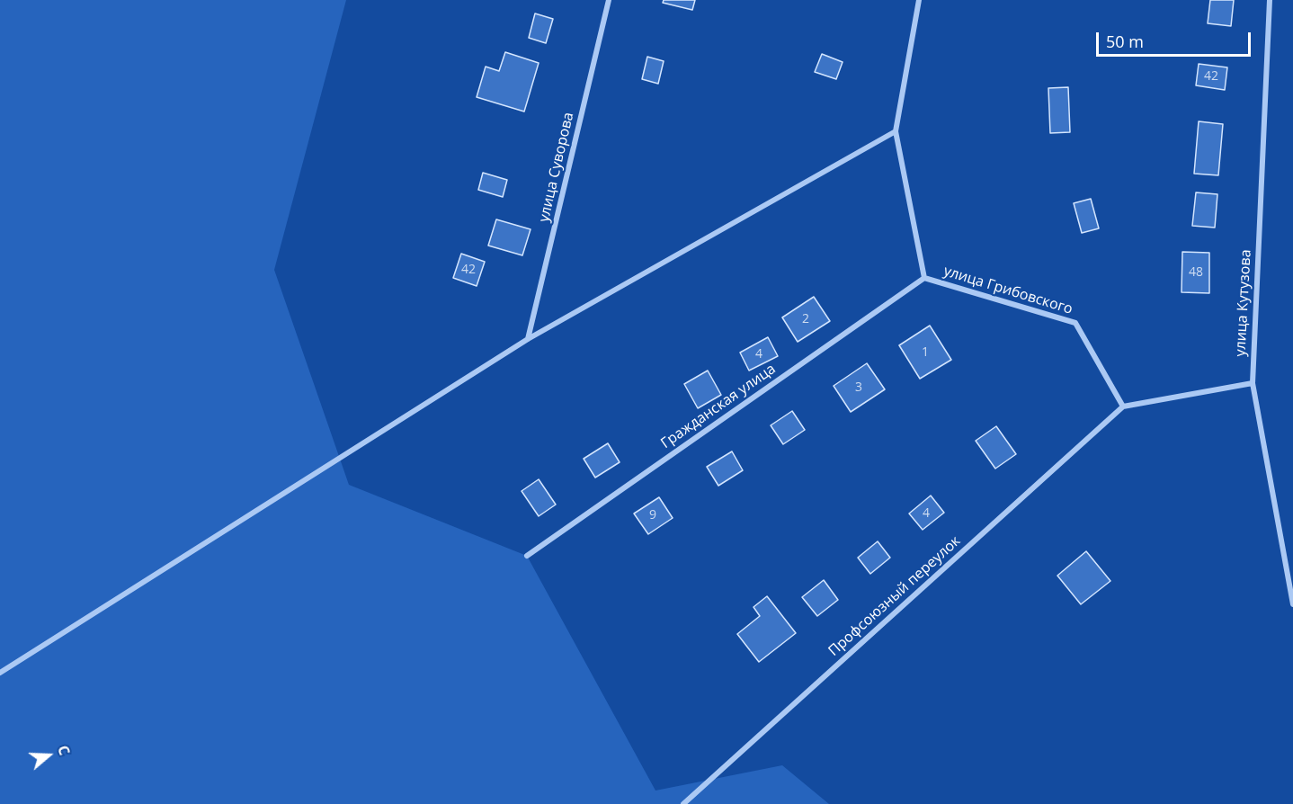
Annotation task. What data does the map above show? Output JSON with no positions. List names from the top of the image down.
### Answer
{
  "streets": {
    "street": [
      "улица Суворова",
      "улица Грибовского",
      "улица Кутузова",
      "Гражданская улица",
      "Профсоюзный переулок"
    ]
  },
  "crossings": [
    ["улица Грибовского", "Гражданская улица"],
    ["улица Грибовского", "Профсоюзный переулок"]
  ],
  "house_numbers": [
    "42",
    "42",
    "48",
    "2",
    "1",
    "4",
    "3",
    "4",
    "9"
  ],
  "scale_bar": "50 m",
  "north": "right"
}
